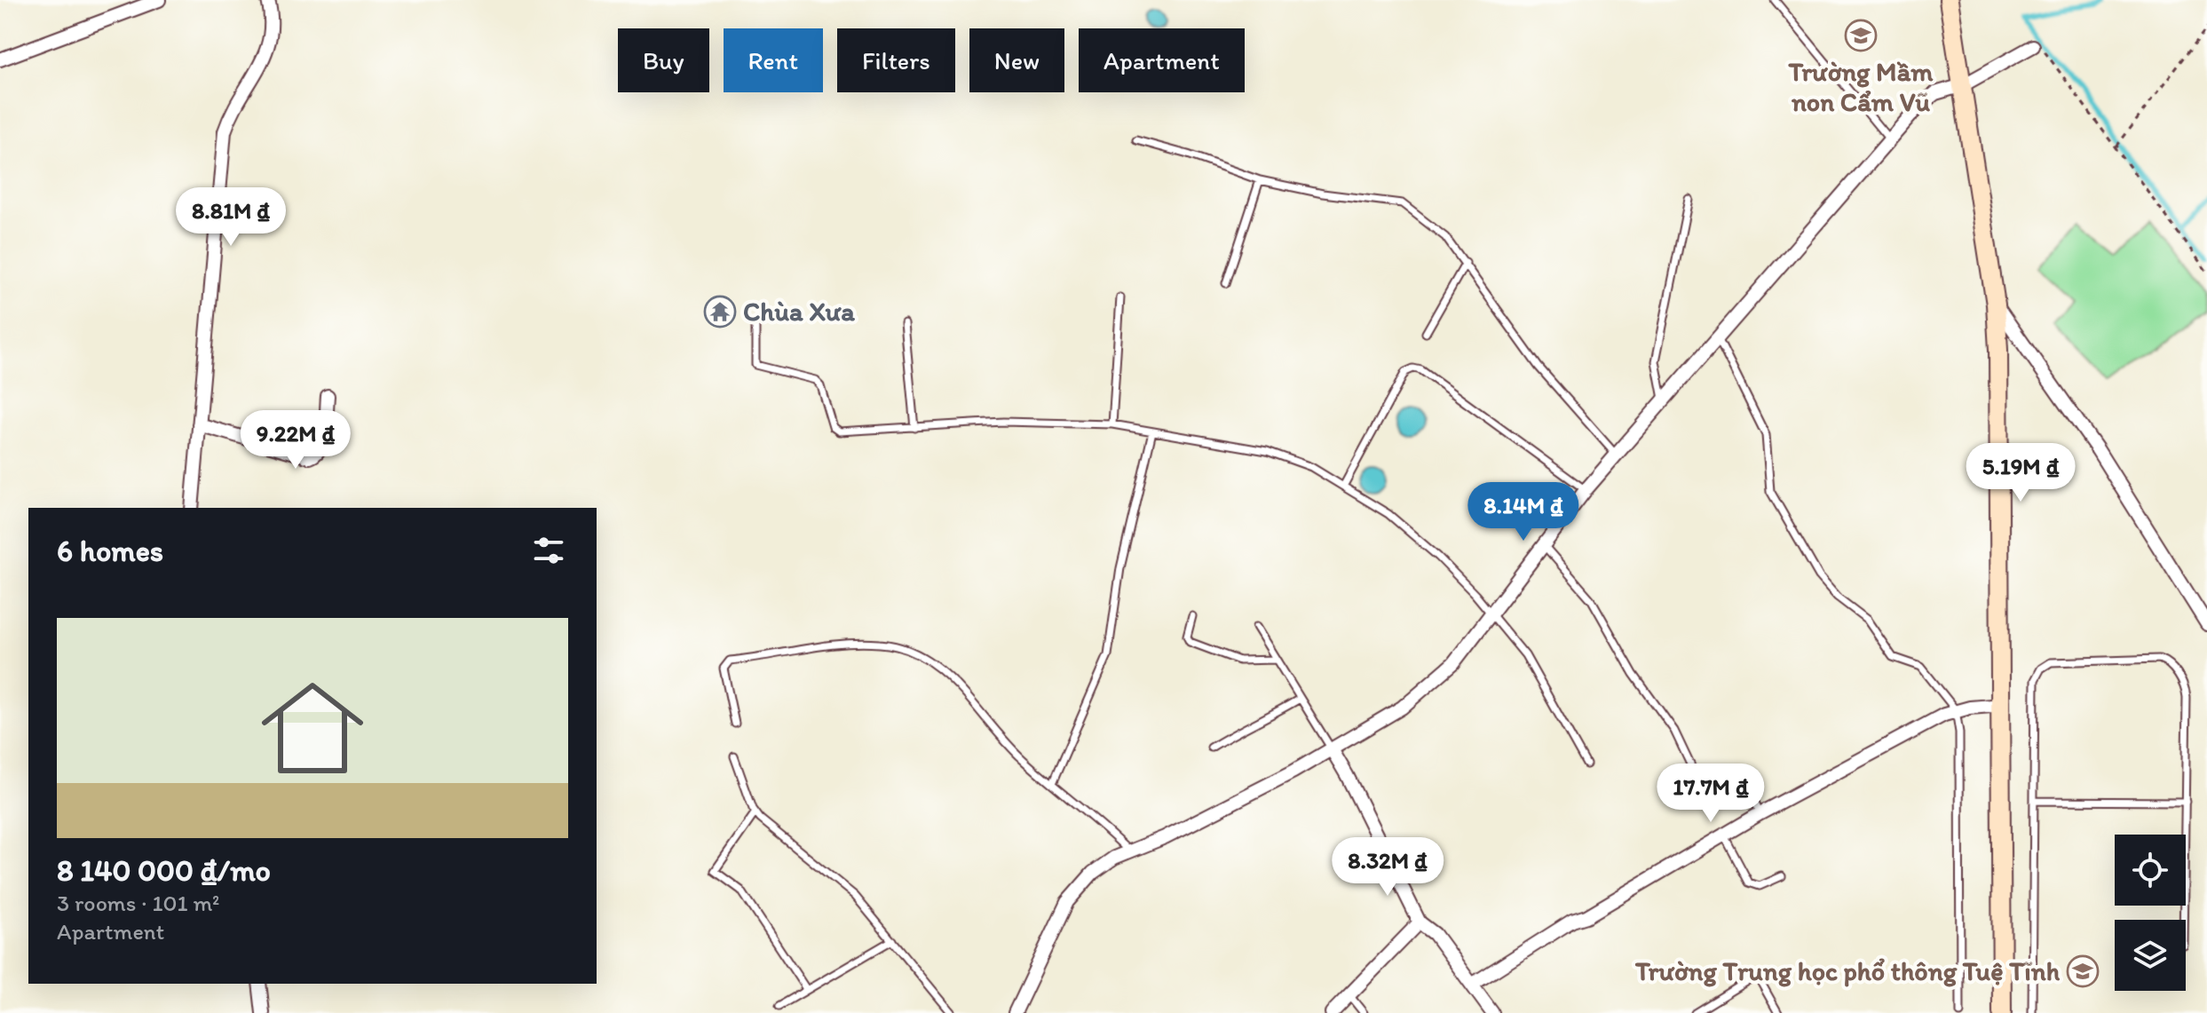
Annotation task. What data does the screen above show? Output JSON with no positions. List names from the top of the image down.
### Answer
{
  "places": {
    "school or university": ["Trường Mầm non Cẩm Vũ", "Trường Trung học phổ thông Tuệ Tĩnh"],
    "temple": ["Chùa Xưa"]
  },
  "page": {
    "chip": [
      "Buy",
      "Rent",
      "Filters",
      "New",
      "Apartment"
    ],
    "price": [
      "8.81M ₫",
      "9.22M ₫",
      "5.19M ₫",
      "8.14M ₫",
      "17.7M ₫",
      "8.32M ₫"
    ],
    "heading": "6 homes",
    "list": [
      {
        "name": "8 140 000 ₫/mo",
        "note": "3 rooms · 101 m² · Apartment"
      }
    ]
  }
}
